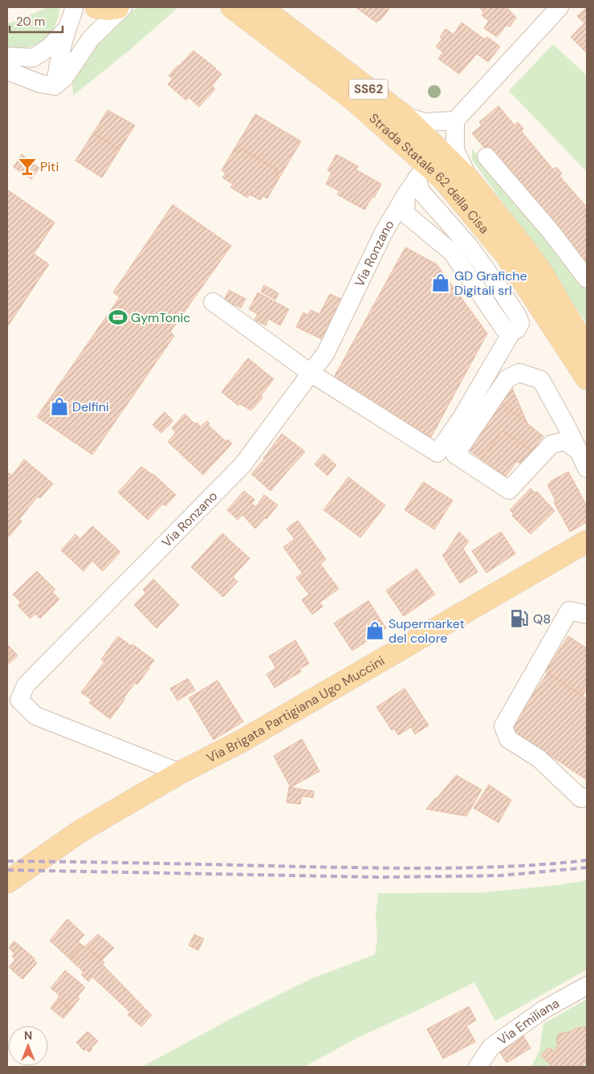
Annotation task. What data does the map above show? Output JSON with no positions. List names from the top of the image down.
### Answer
{
  "streets": {
    "main road": ["SS62", "Strada Statale 62 della Cisa", "Via Brigata Partigiana Ugo Muccini"],
    "street": ["Via Ronzano", "Via Emiliana"]
  },
  "crossings": [
    ["Strada Statale 62 della Cisa", "Via Ronzano"],
    ["Via Ronzano", "Via Brigata Partigiana Ugo Muccini"]
  ],
  "places": {
    "bar": ["Piti"],
    "shop": ["GD Grafiche Digitali srl", "Delfini", "Supermarket del colore"],
    "sports": ["GymTonic"],
    "fuel station": ["Q8"]
  },
  "scale_bar": "20 m",
  "north": "top"
}
